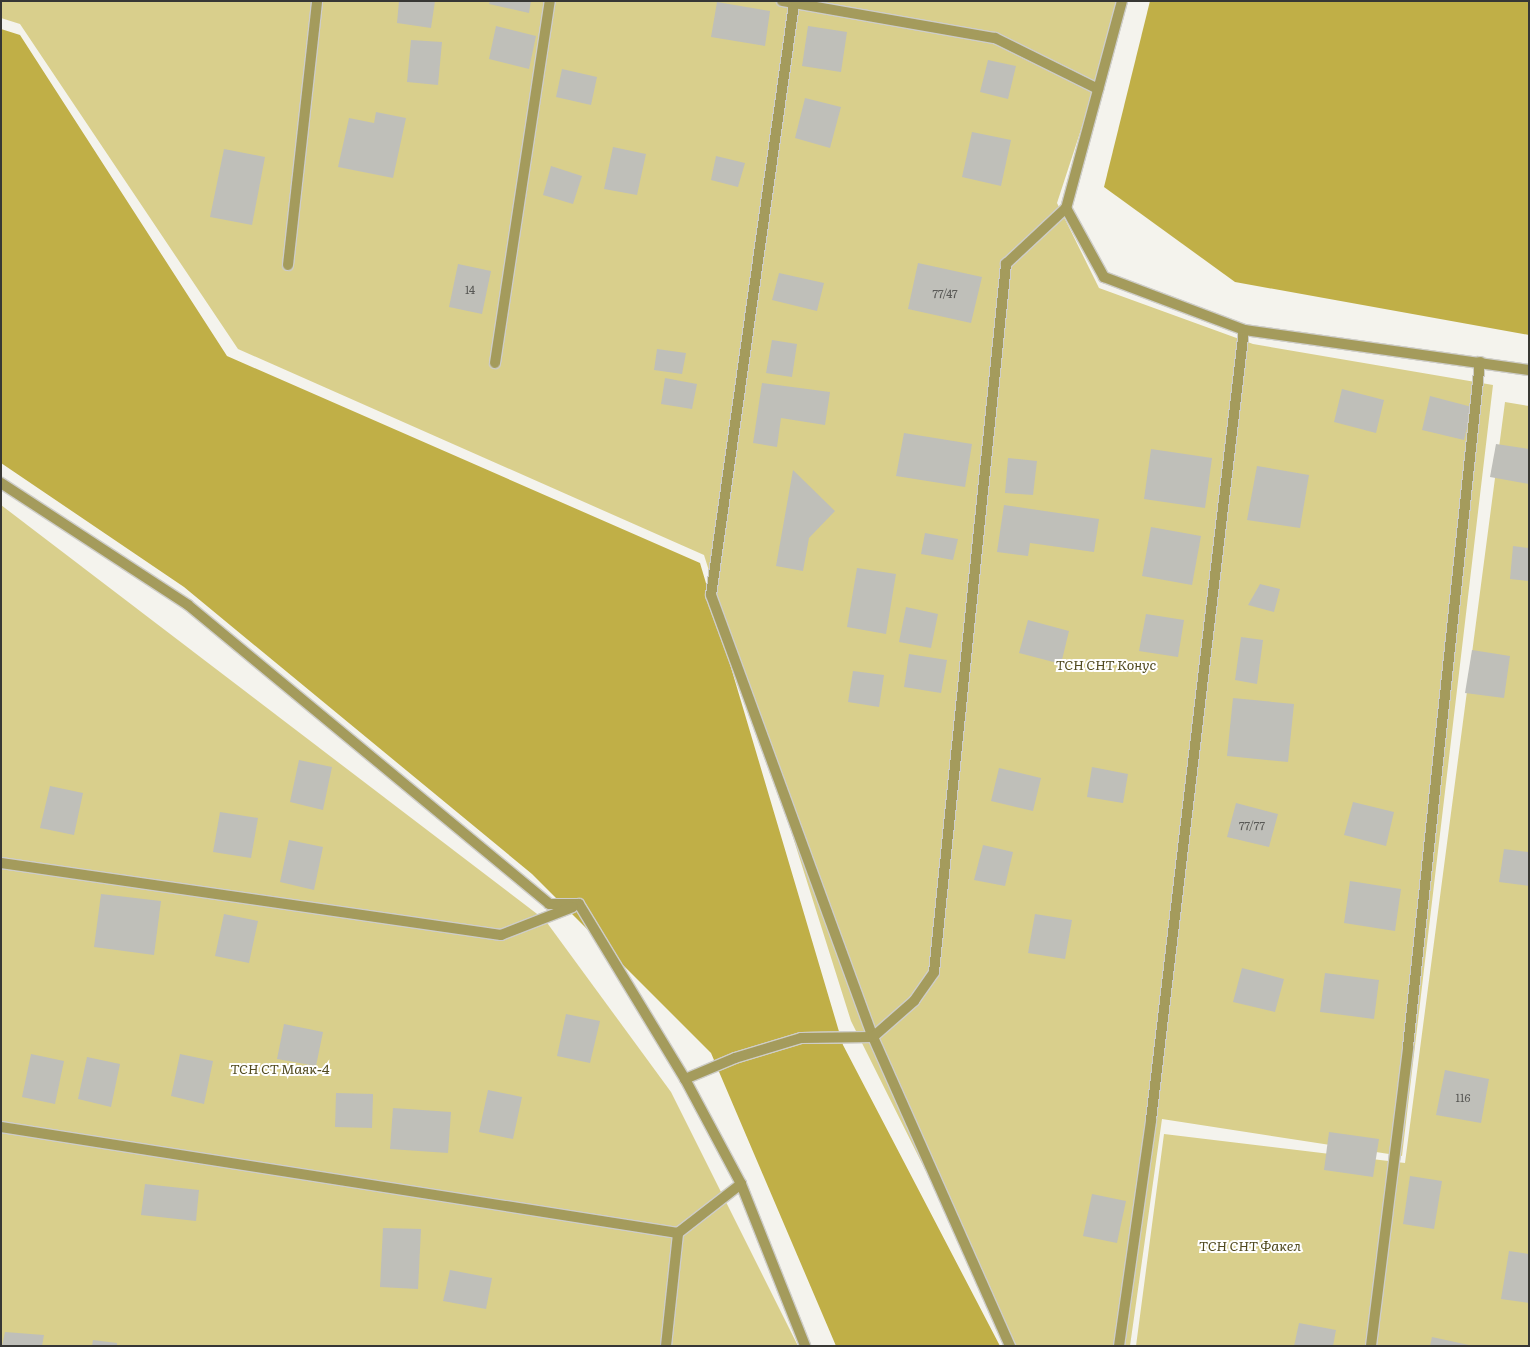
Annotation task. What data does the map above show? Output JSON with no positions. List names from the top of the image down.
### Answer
{
  "parks": ["ТСН СНТ Конус", "ТСН СТ Маяк-4", "ТСН СНТ Факел"],
  "house_numbers": [
    "14",
    "77/47",
    "77/77",
    "116"
  ]
}
